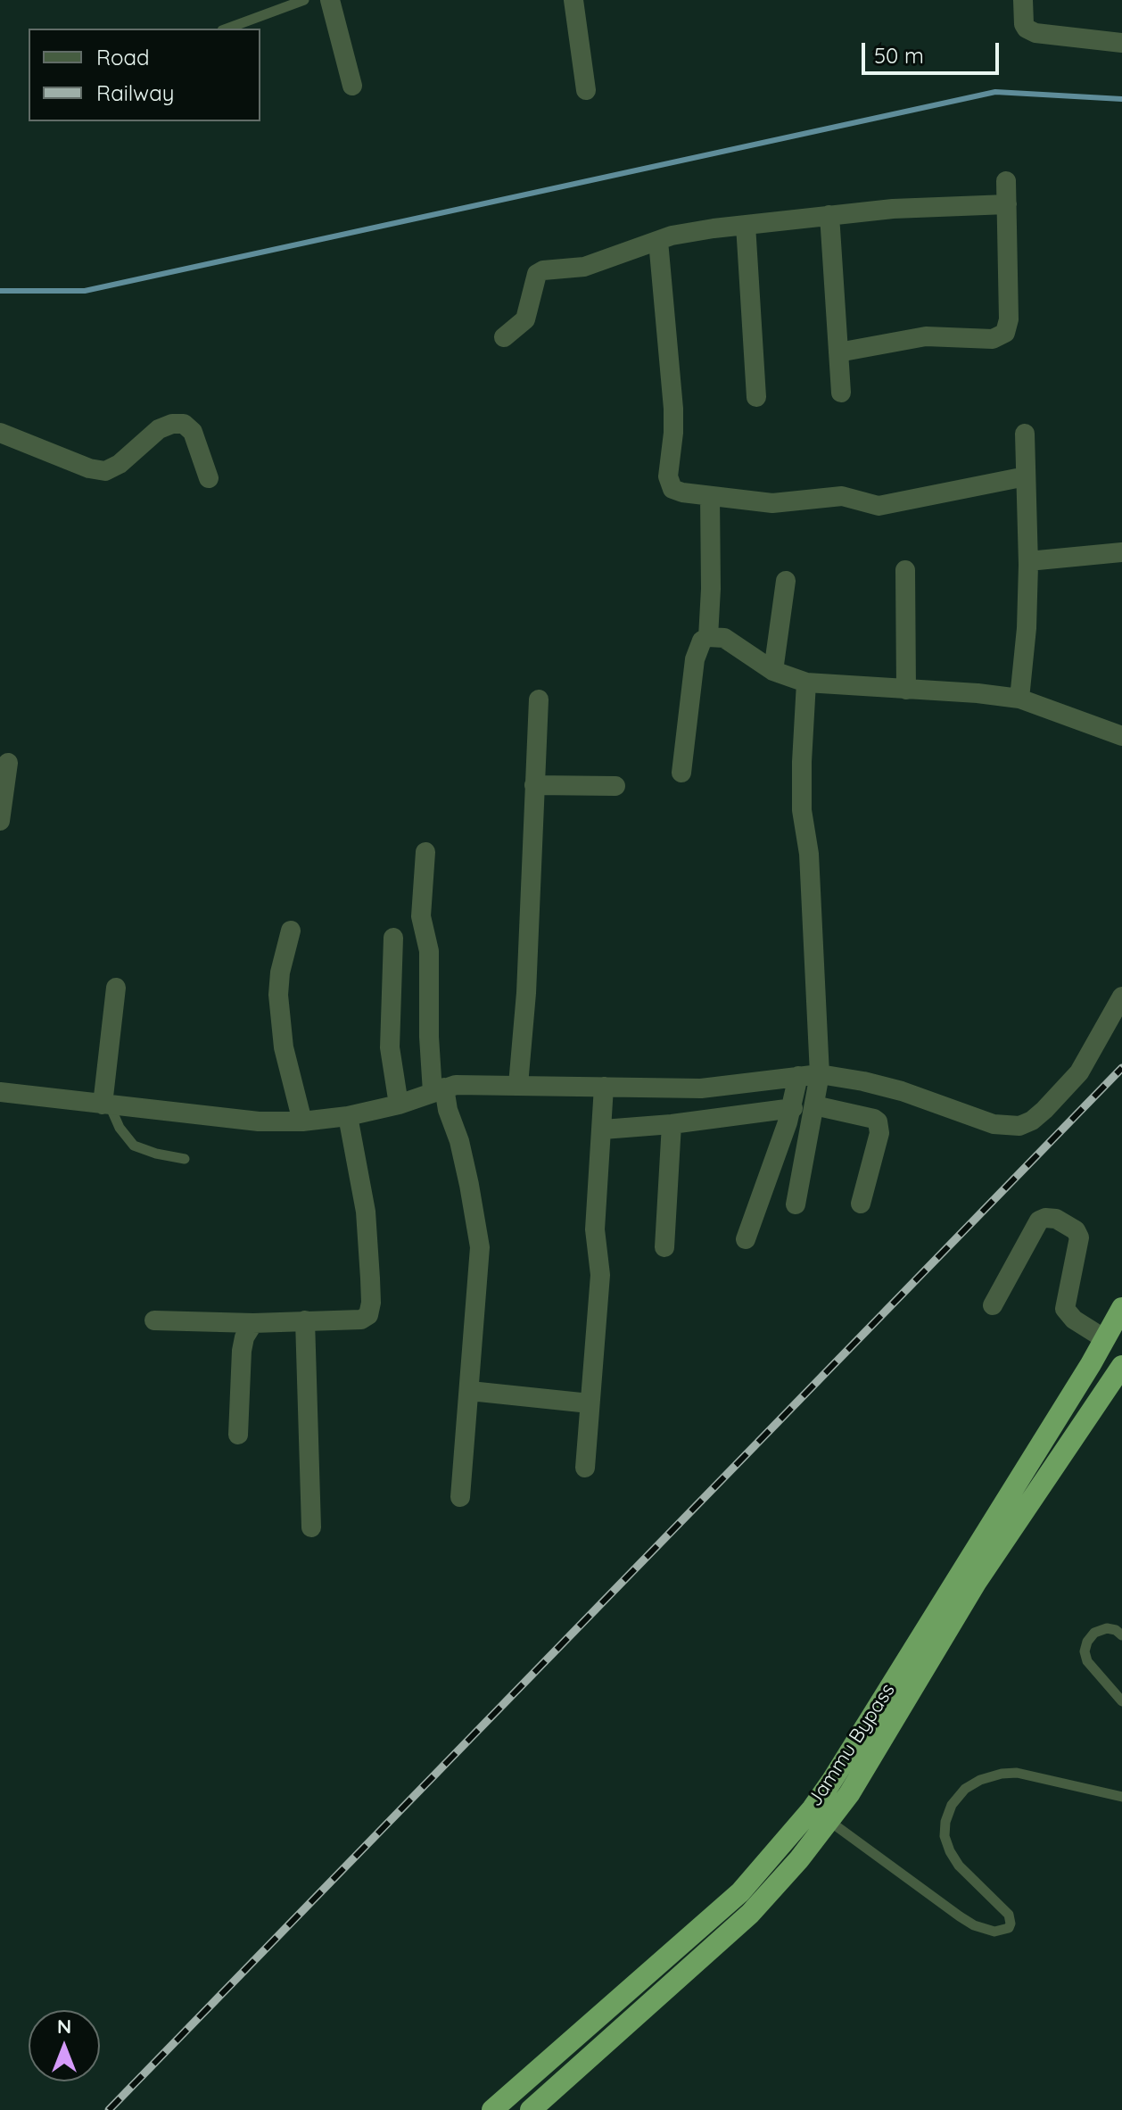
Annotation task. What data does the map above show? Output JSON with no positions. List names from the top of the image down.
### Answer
{
  "streets": {
    "highway": ["Jammu Bypass"]
  },
  "legend": ["Road", "Railway"],
  "scale_bar": "50 m",
  "north": "top"
}
